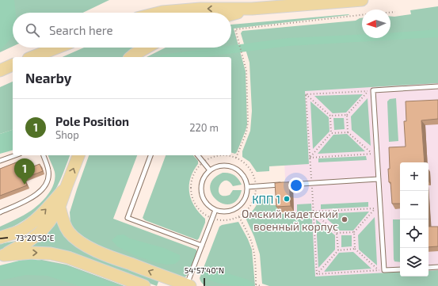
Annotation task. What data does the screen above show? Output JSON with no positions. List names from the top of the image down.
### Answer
{
  "places": ["КПП 1", "Омский кадетский военный корпус"],
  "north": "left",
  "page": {
    "search": "Search here",
    "heading": "Nearby",
    "list": [
      {
        "mark": "1",
        "name": "Pole Position",
        "note": "Shop",
        "value": "220 m"
      }
    ],
    "pins": "1",
    "map_buttons": ["+", "−"]
  },
  "coordinates": ["73°20'50\"E", "54°57'40\"N"]
}
